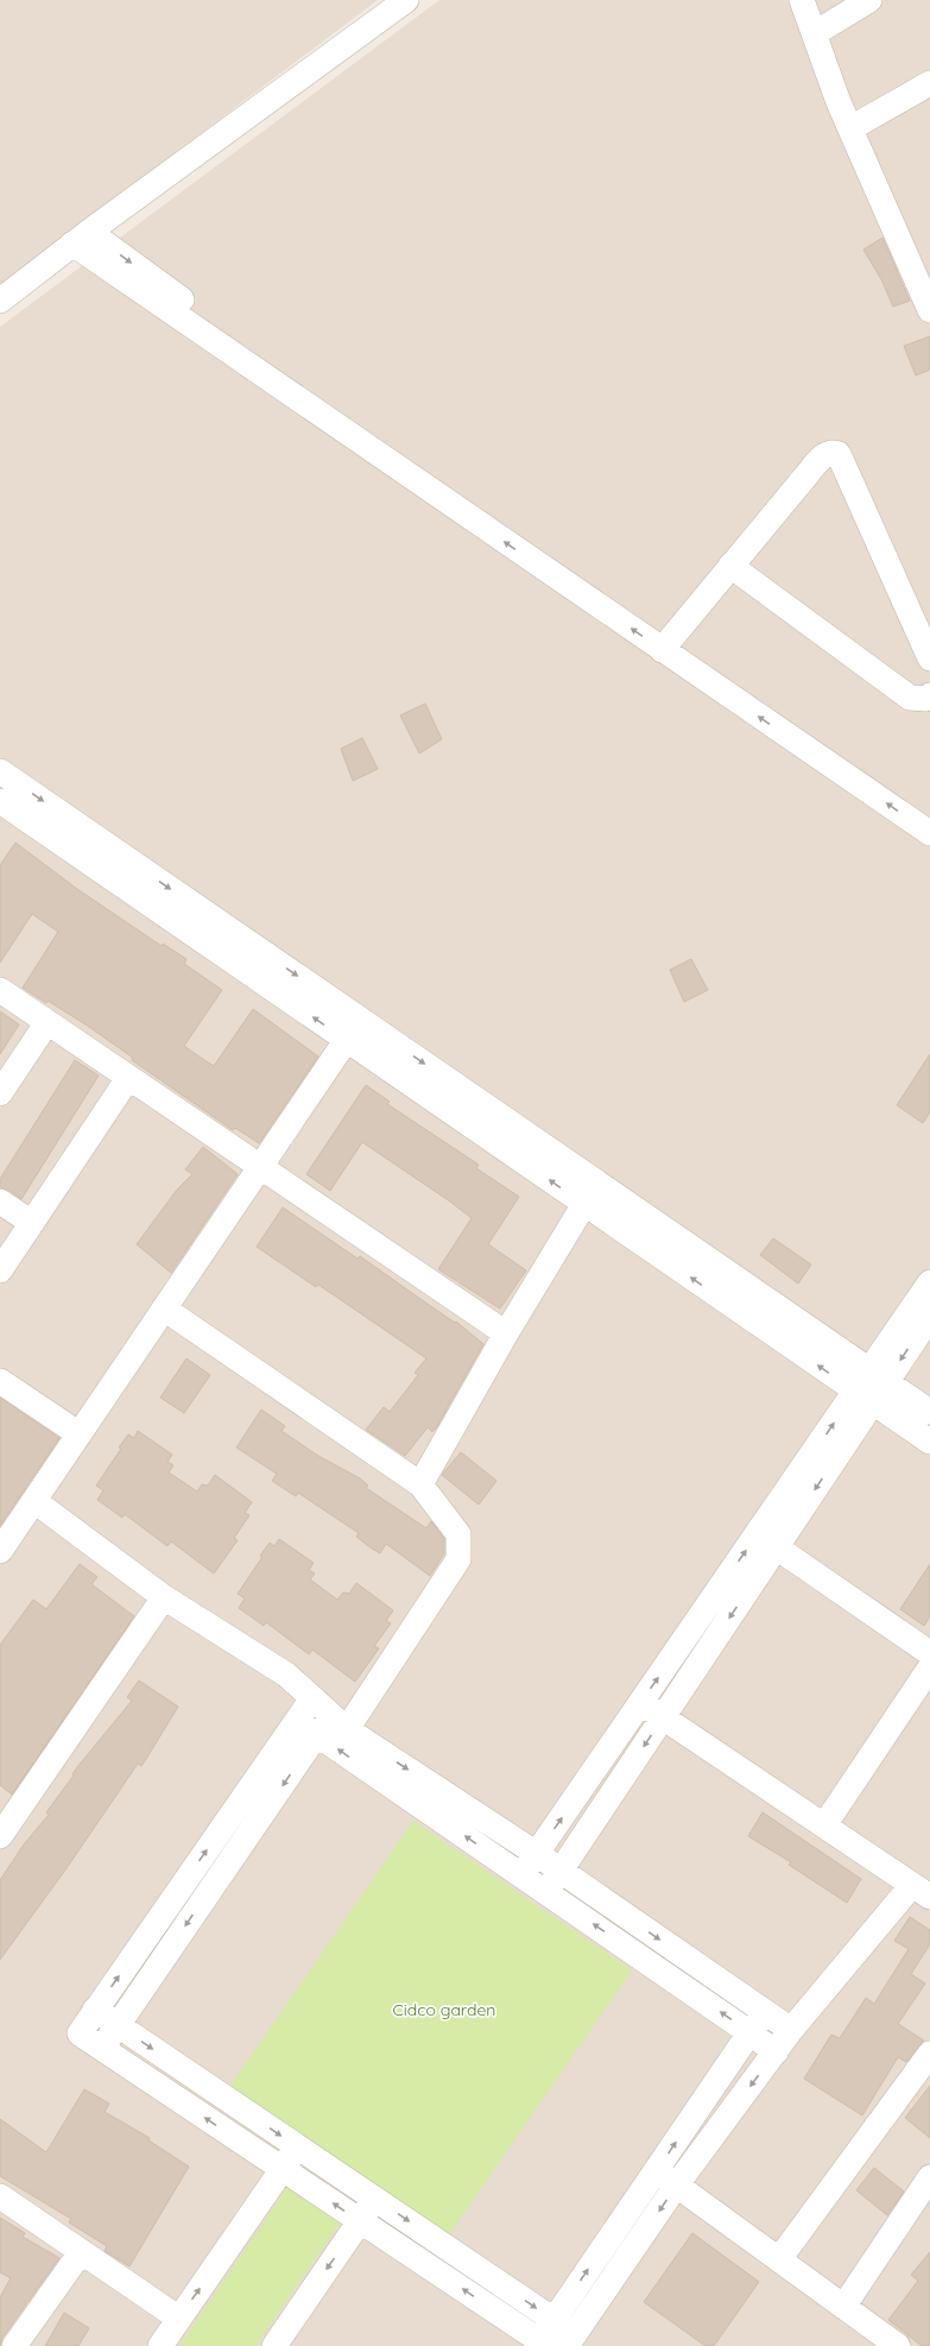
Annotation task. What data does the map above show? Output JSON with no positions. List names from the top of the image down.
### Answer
{
  "parks": ["Cidco garden"]
}
